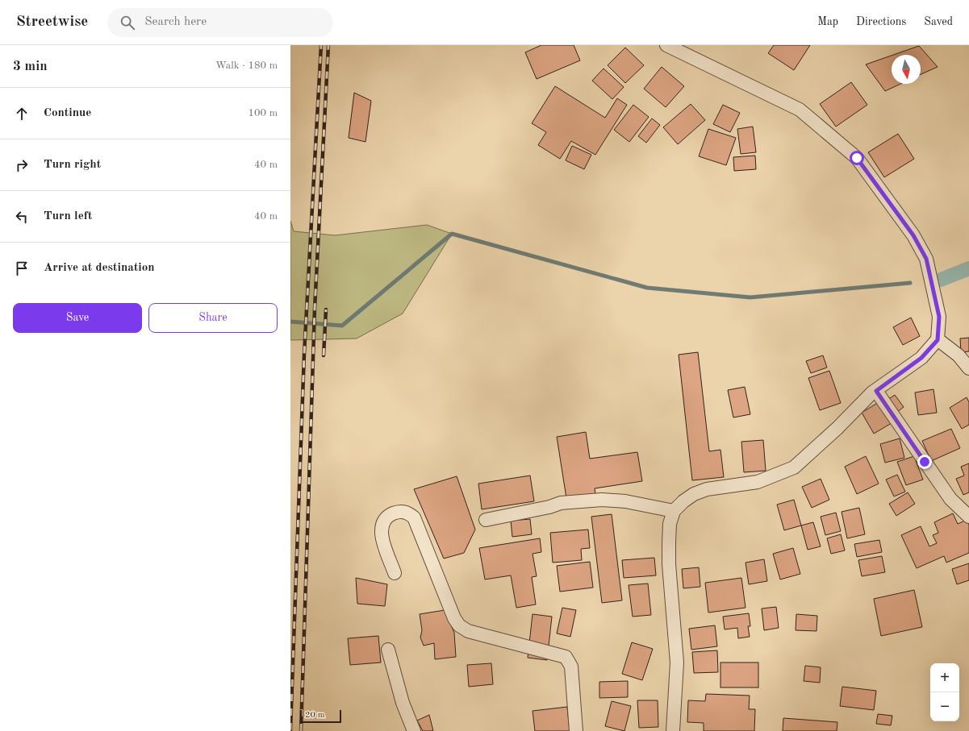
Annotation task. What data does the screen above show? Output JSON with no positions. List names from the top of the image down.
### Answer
{
  "scale_bar": "20 m",
  "north": "bottom",
  "page": {
    "header": "Streetwise",
    "search": "Search here",
    "nav": ["Map", "Directions", "Saved"],
    "heading": ["3 min", "Walk · 180 m"],
    "list": [
      ["Continue", "100 m"],
      ["Turn right", "40 m"],
      ["Turn left", "40 m"],
      "Arrive at destination"
    ],
    "buttons": ["Save", "Share"],
    "map_buttons": ["+", "−"],
    "scale": "20 m"
  }
}
